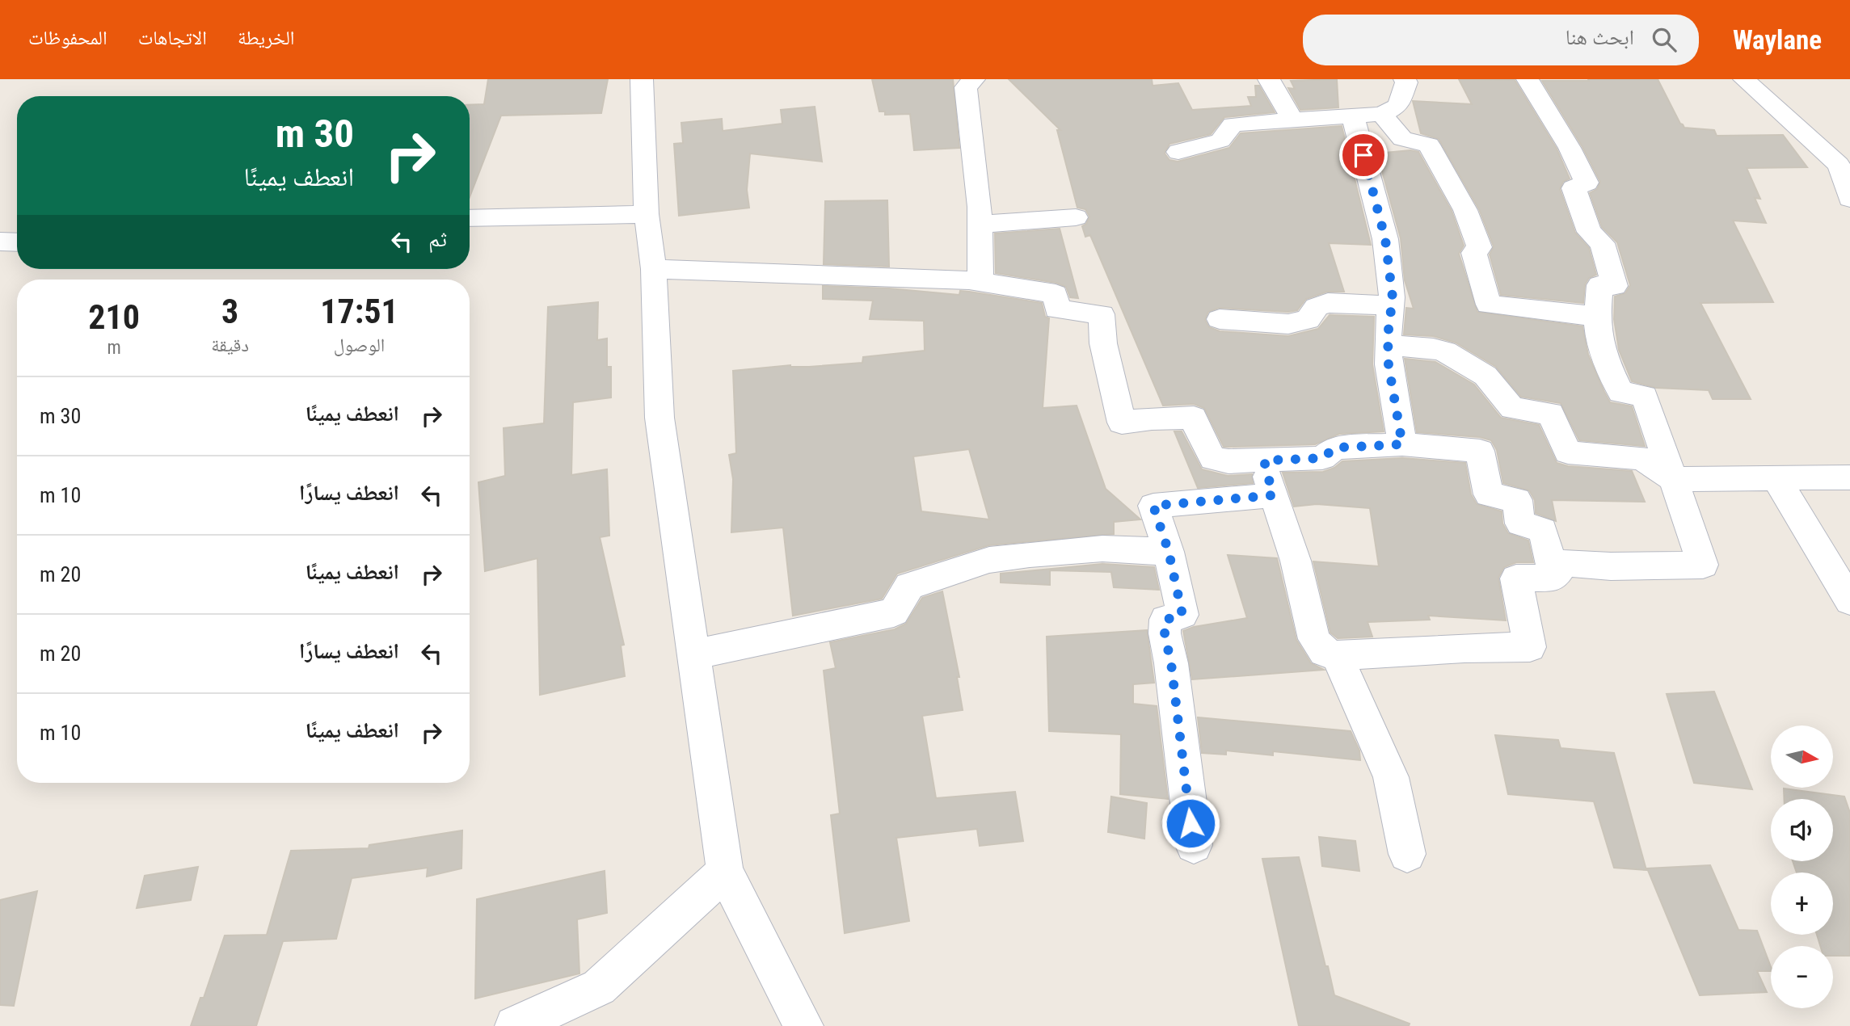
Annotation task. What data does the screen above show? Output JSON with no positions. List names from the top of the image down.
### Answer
{
  "north": "right",
  "page": {
    "header": "Waylane",
    "search": "ابحث هنا",
    "nav": ["الخريطة", "الاتجاهات", "المحفوظات"],
    "turn": ["30 m", "انعطف يمينًا"],
    "then": "ثم",
    "eta": [
      "17:51",
      "الوصول",
      "3",
      "دقيقة",
      "210",
      "m"
    ],
    "list": [
      {
        "name": "انعطف يمينًا",
        "value": "30 m"
      },
      {
        "name": "انعطف يسارًا",
        "value": "10 m"
      },
      {
        "name": "انعطف يمينًا",
        "value": "20 m"
      },
      {
        "name": "انعطف يسارًا",
        "value": "20 m"
      },
      {
        "name": "انعطف يمينًا",
        "value": "10 m"
      }
    ],
    "map_buttons": ["+", "−"]
  }
}
